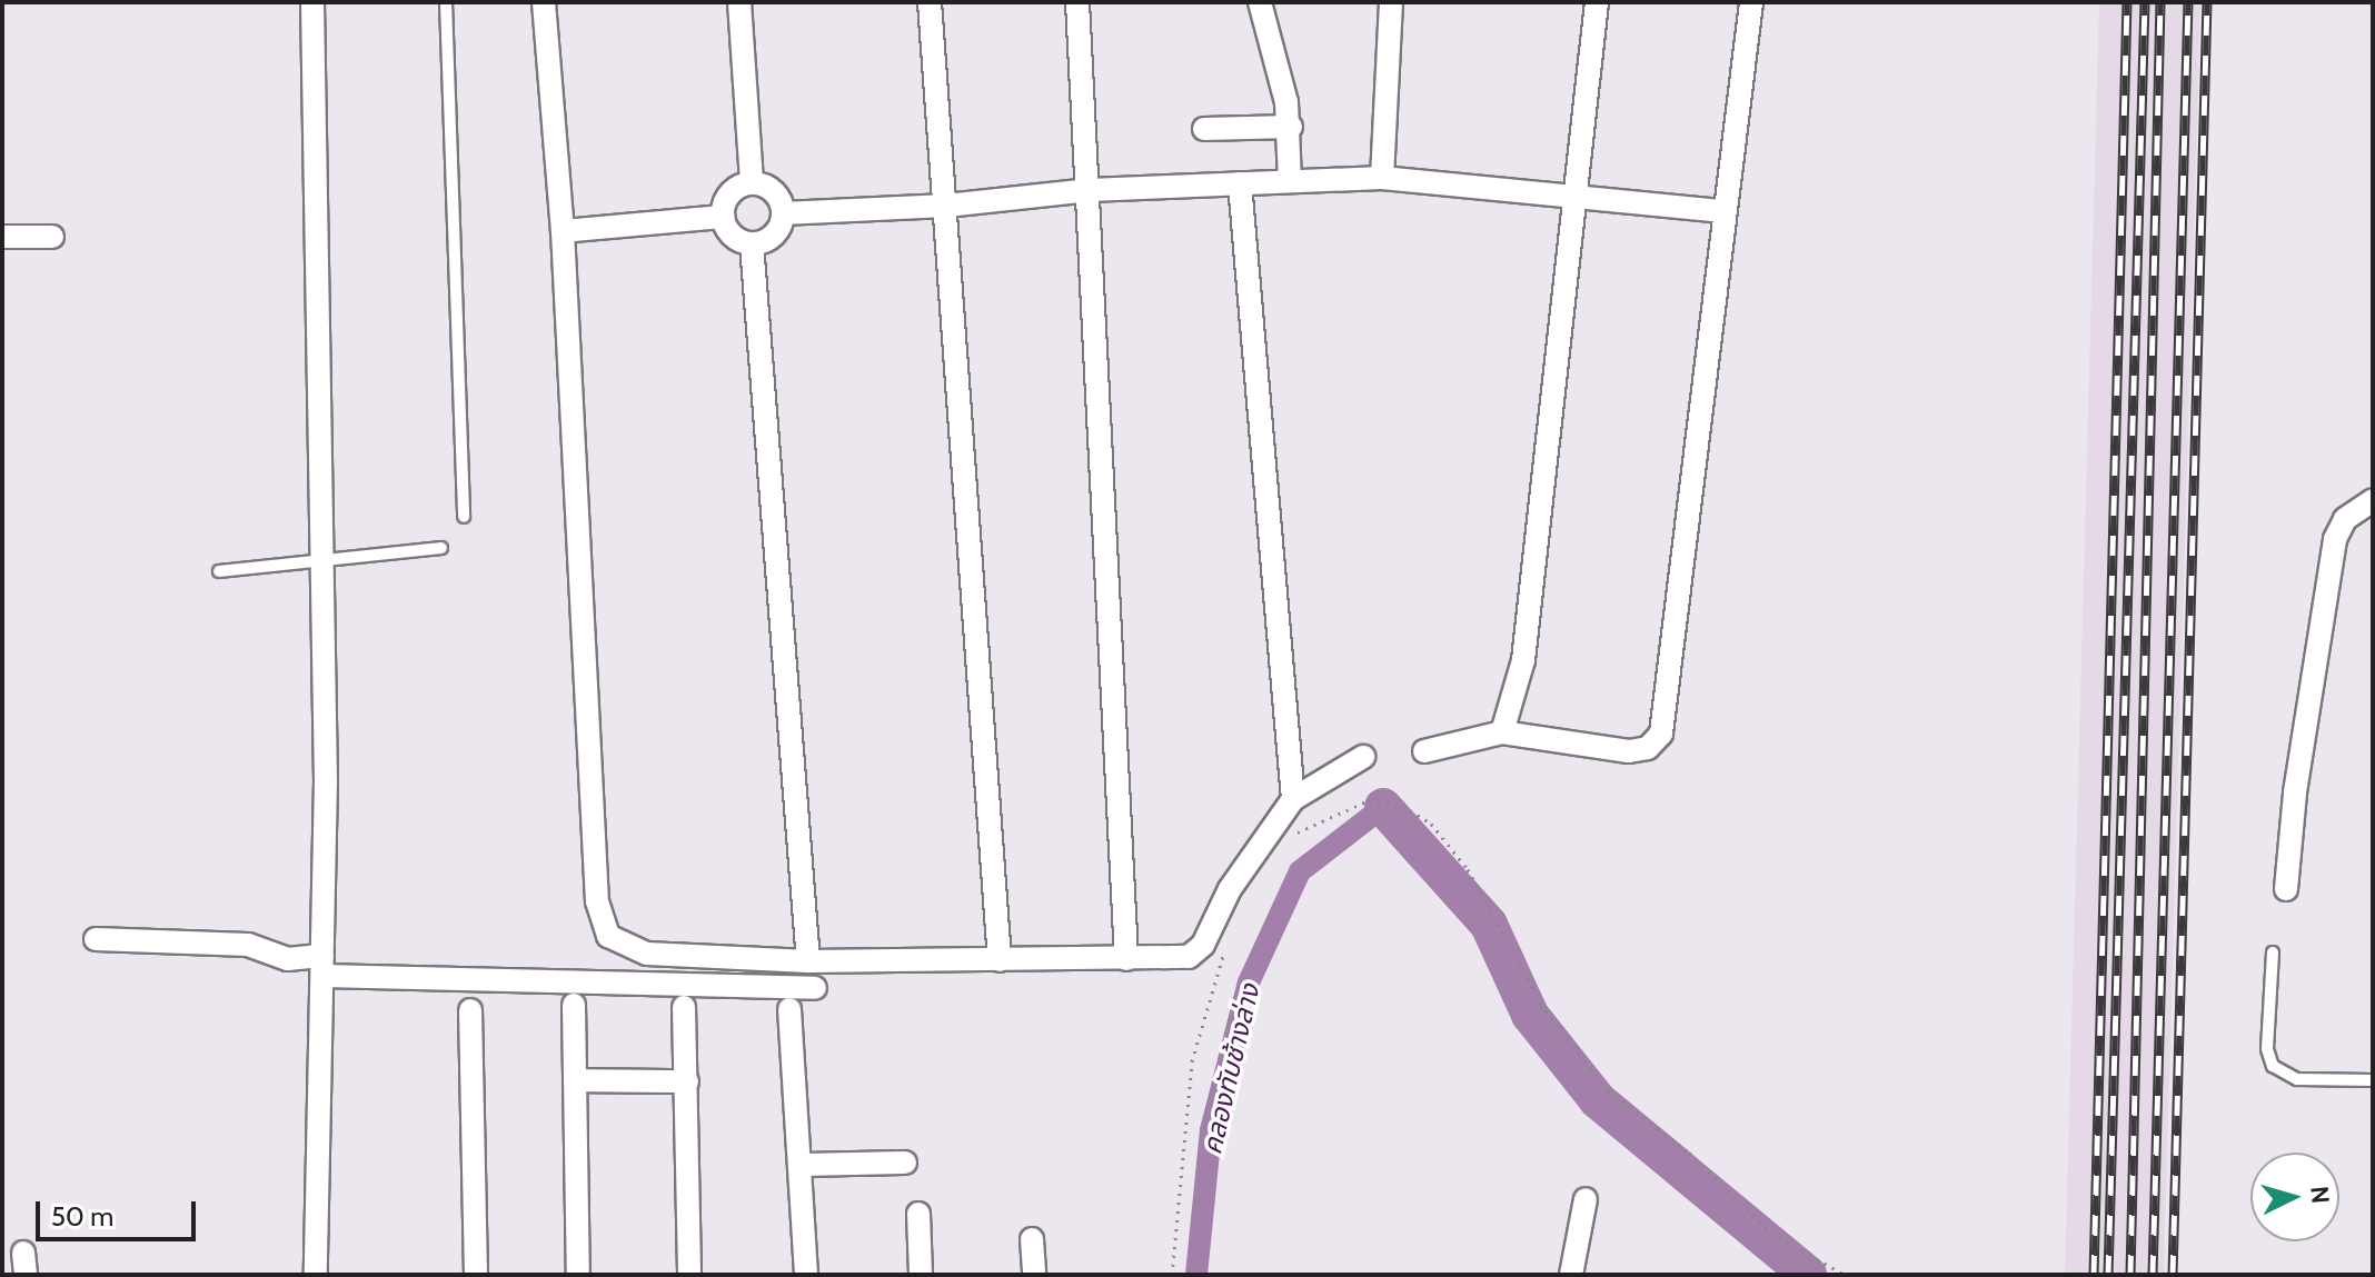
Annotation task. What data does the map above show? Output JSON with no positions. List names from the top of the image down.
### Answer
{
  "water": ["คลองทับช้างล่าง"],
  "scale_bar": "50 m",
  "north": "right"
}
